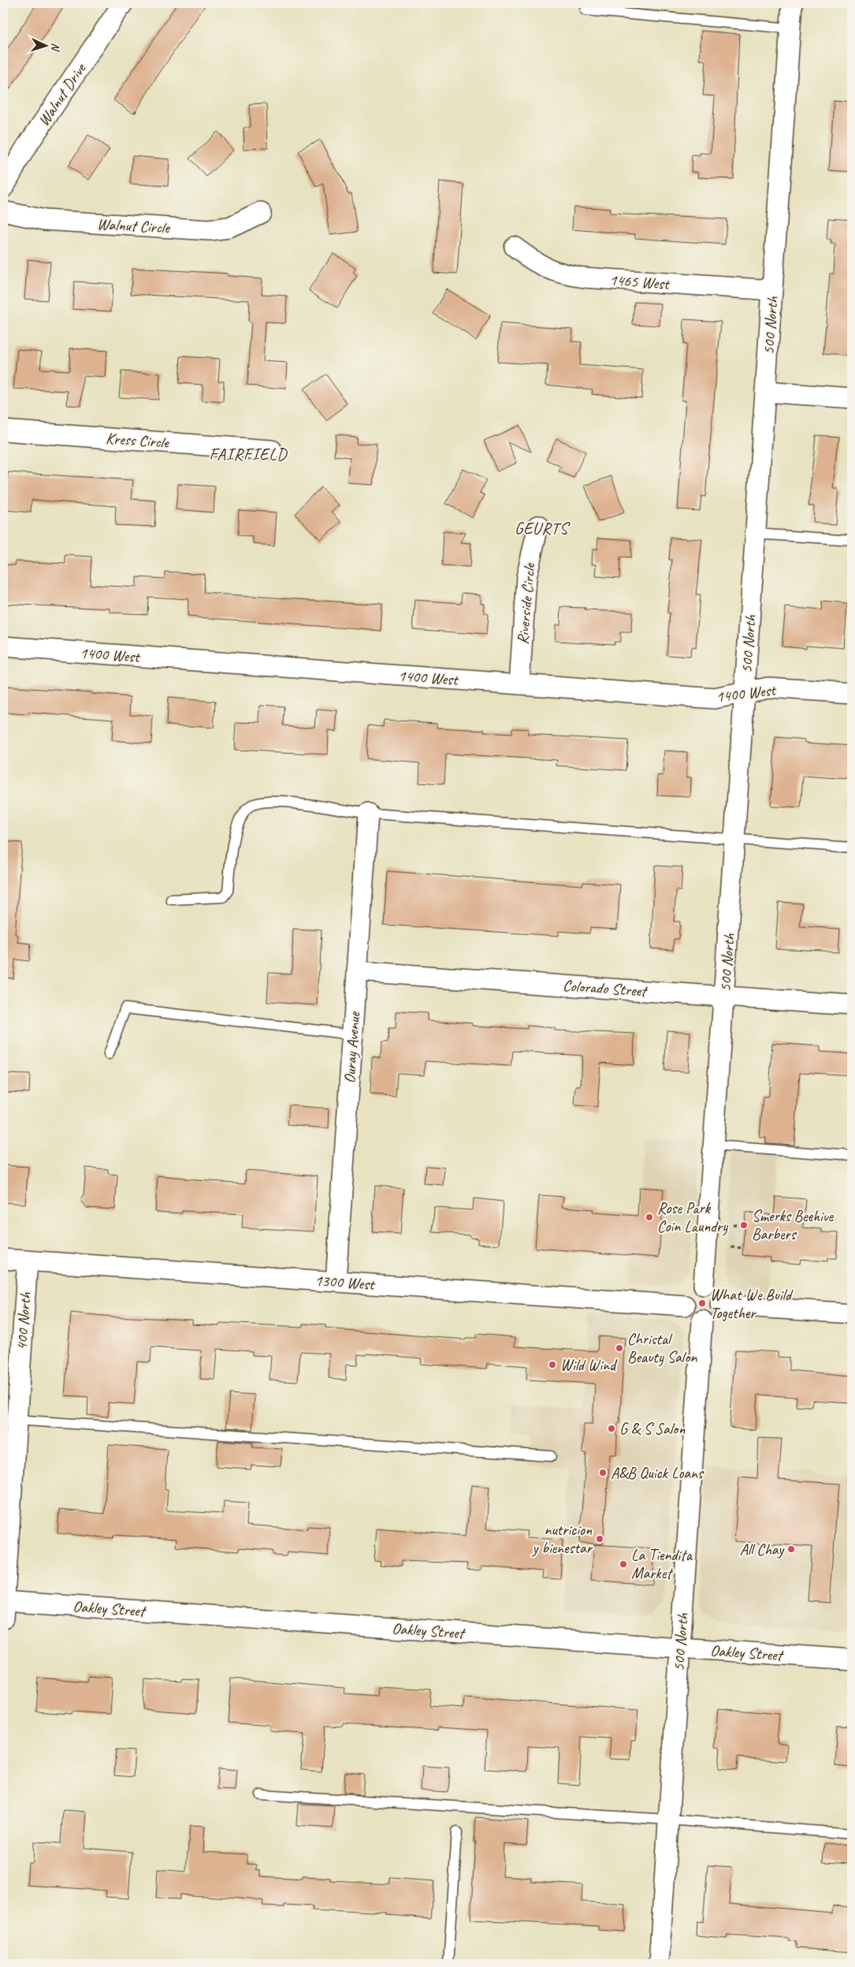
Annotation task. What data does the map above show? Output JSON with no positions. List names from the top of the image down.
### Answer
{
  "streets": {
    "street": [
      "Walnut Drive",
      "Walnut Circle",
      "1465 West",
      "500 North",
      "Kress Circle",
      "Riverside Circle",
      "1400 West",
      "Colorado Street",
      "Ouray Avenue",
      "1300 West",
      "400 North",
      "Oakley Street"
    ]
  },
  "crossings": [
    ["1465 West", "500 North"],
    ["500 North", "1400 West"],
    ["500 North", "Colorado Street"],
    ["500 North", "1300 West"],
    ["500 North", "Oakley Street"],
    ["Riverside Circle", "1400 West"],
    ["Colorado Street", "Ouray Avenue"],
    ["Ouray Avenue", "1300 West"],
    ["1300 West", "400 North"],
    ["400 North", "Oakley Street"]
  ],
  "districts": ["FAIRFIELD", "GEURTS"],
  "places": [
    "Rose Park Coin Laundry",
    "Smerks Beehive Barbers",
    "What We Build Together",
    "Christal Beauty Salon",
    "Wild Wind",
    "G & S Salon",
    "A&B Quick Loans",
    "nutricion y bienestar",
    "All Chay",
    "La Tiendita Market"
  ],
  "north": "right"
}
